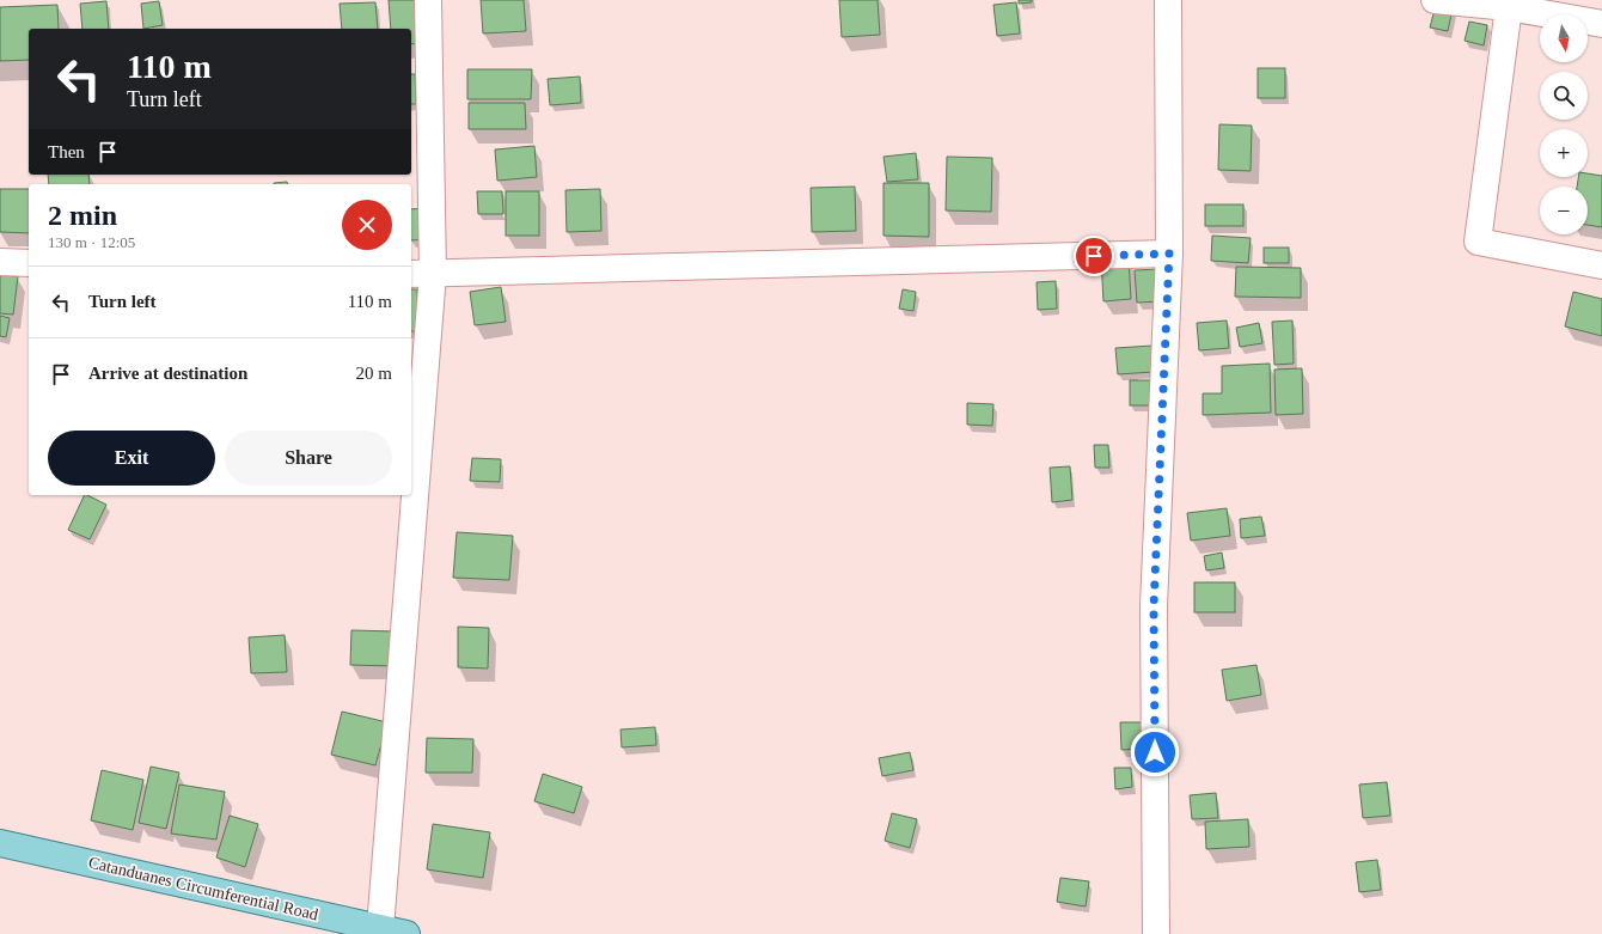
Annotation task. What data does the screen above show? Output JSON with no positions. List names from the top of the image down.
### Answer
{
  "streets": {
    "main road": ["Catanduanes Circumferential Road"]
  },
  "north": "bottom",
  "page": {
    "map_buttons": ["+", "−"],
    "turn": ["110 m", "Turn left"],
    "then": "Then",
    "heading": ["2 min", "130 m · 12:05"],
    "list": [
      {
        "name": "Turn left",
        "value": "110 m"
      },
      {
        "name": "Arrive at destination",
        "value": "20 m"
      }
    ],
    "buttons": ["Exit", "Share"]
  }
}
